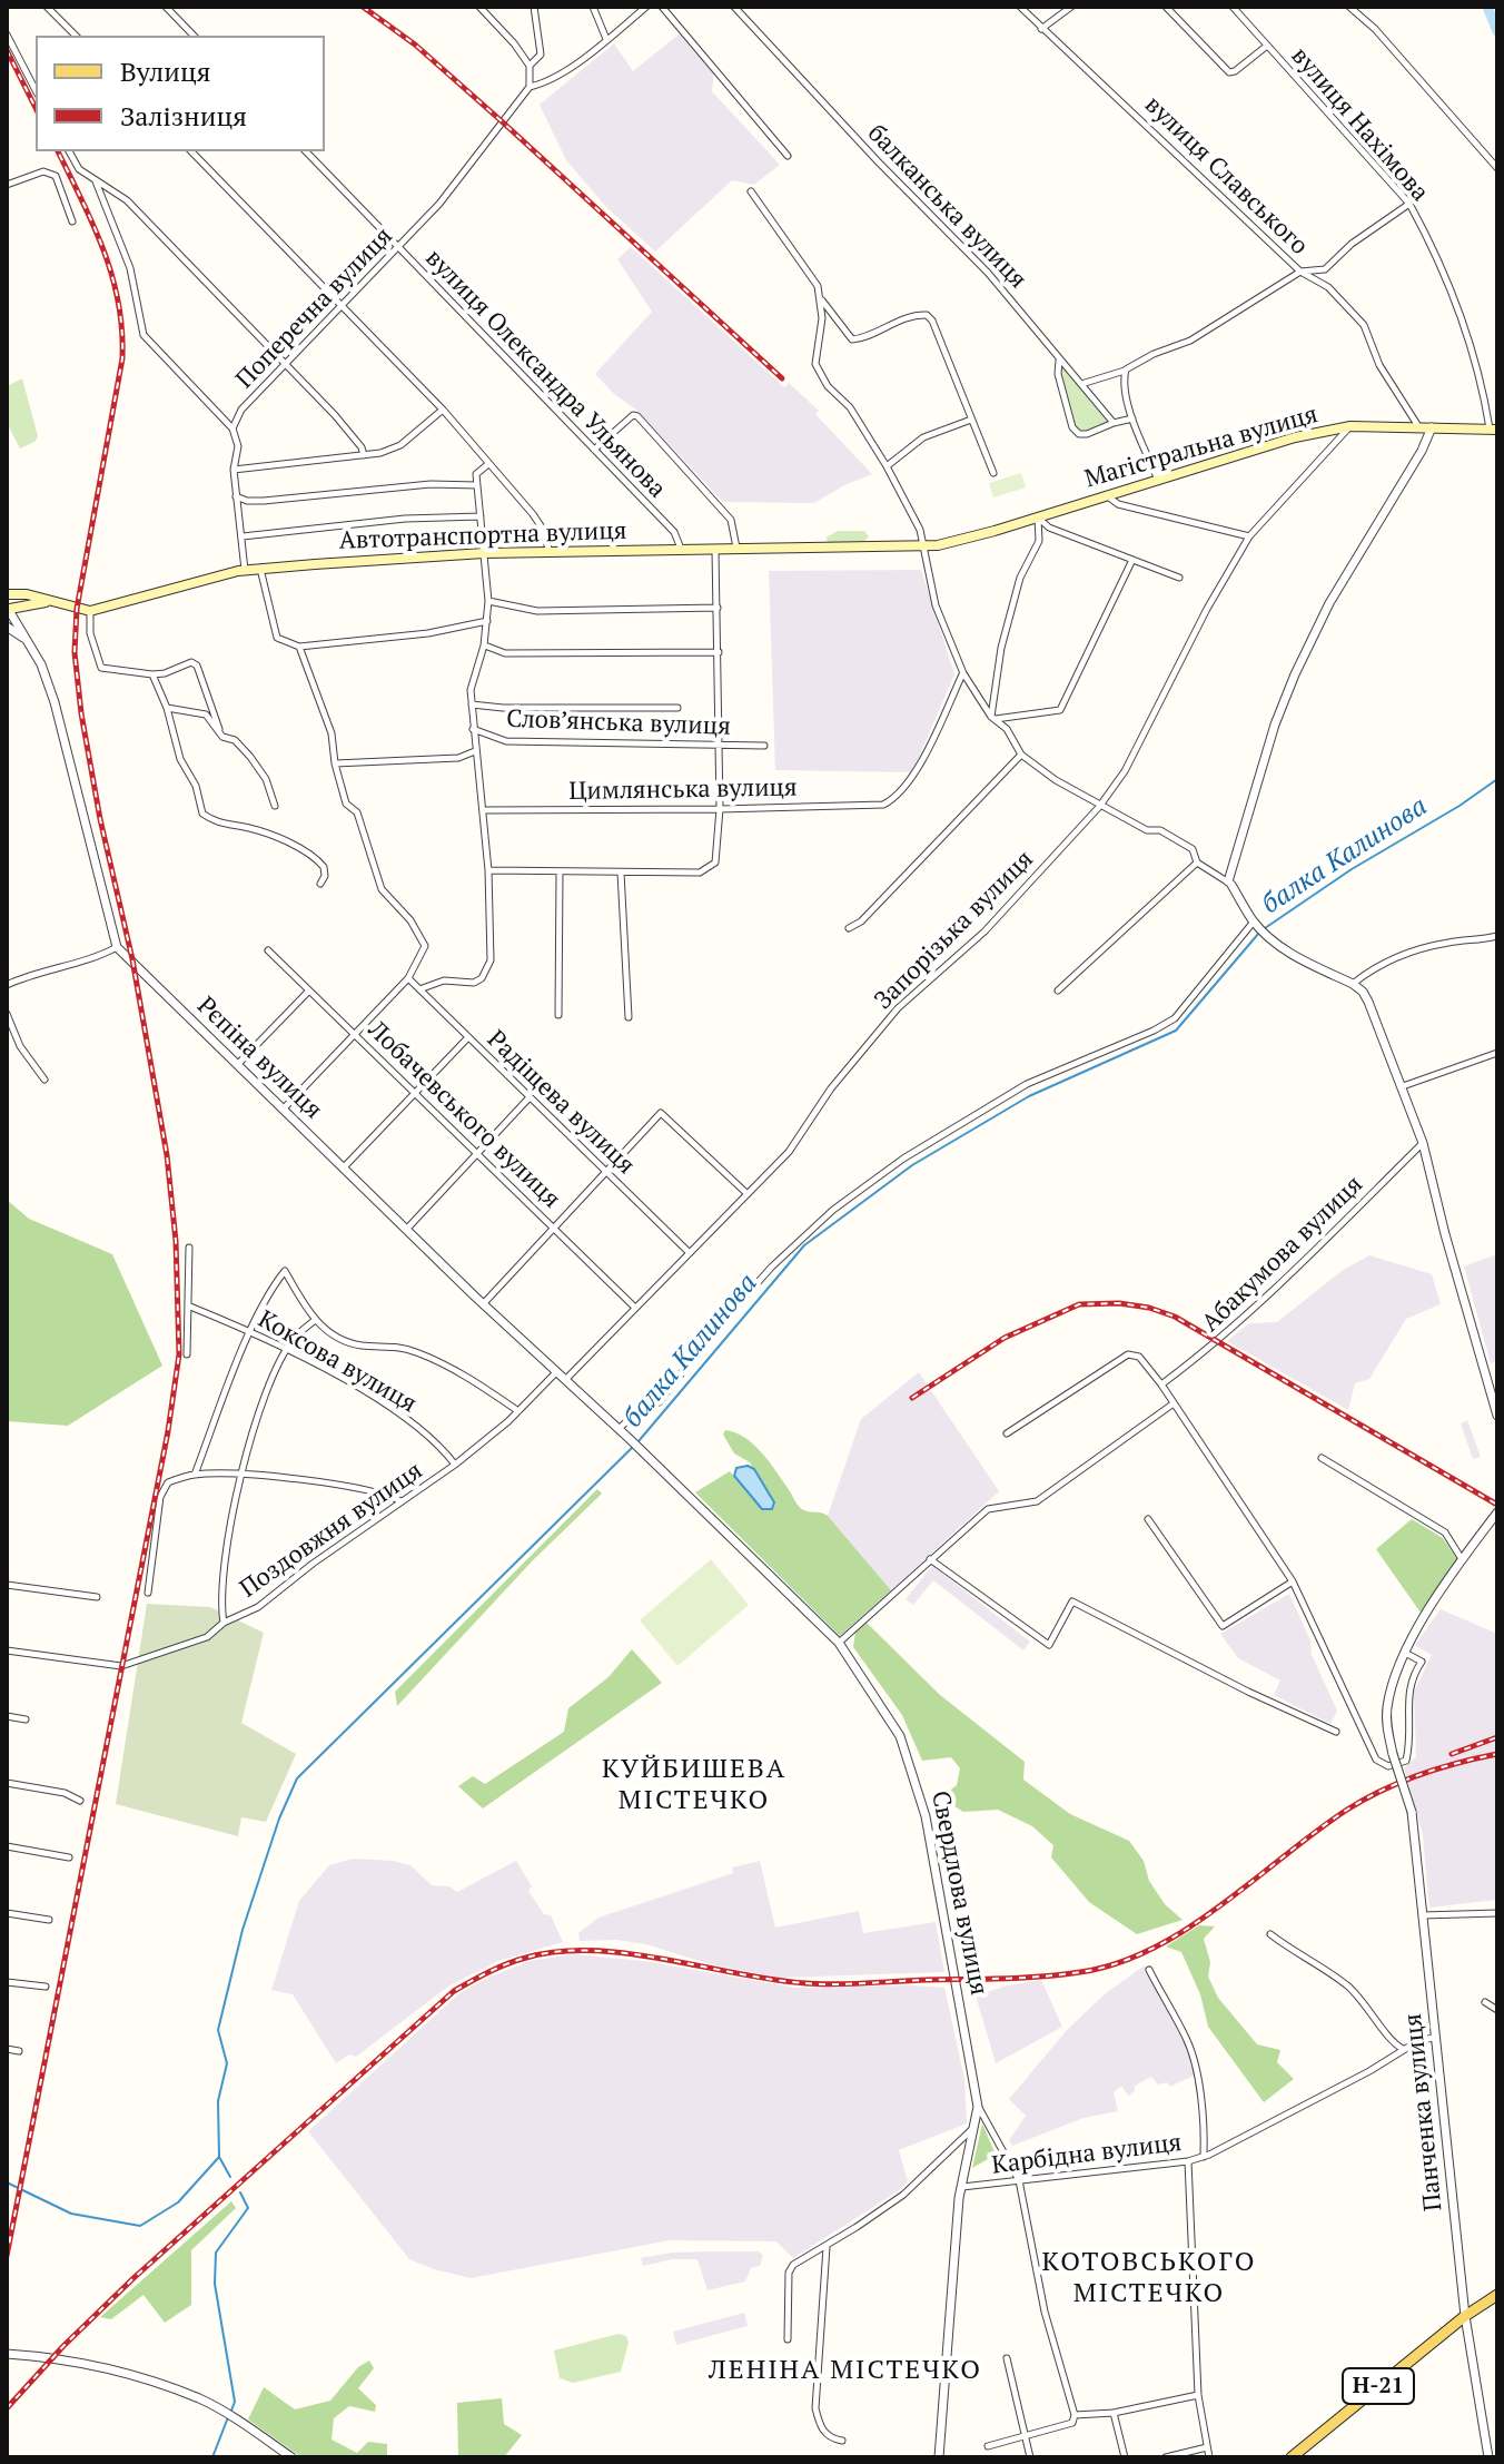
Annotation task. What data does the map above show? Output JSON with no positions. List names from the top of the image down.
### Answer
{
  "streets": {
    "main road": ["Магістральна вулиця", "Автотранспортна вулиця", "Н-21"],
    "street": [
      "вулиця Нахімова",
      "вулиця Славського",
      "балканська вулиця",
      "Поперечна вулиця",
      "вулиця Олександра Ульянова",
      "Слов’янська вулиця",
      "Цимлянська вулиця",
      "Запорізька вулиця",
      "Рєпіна вулиця",
      "Радіщева вулиця",
      "Лобачевського вулиця",
      "Абакумова вулиця",
      "Коксова вулиця",
      "Поздовжня вулиця",
      "Свердлова вулиця",
      "Панченка вулиця",
      "Карбідна вулиця"
    ]
  },
  "crossings": [
    ["вулиця Нахімова", "Магістральна вулиця"],
    ["вулиця Славського", "Магістральна вулиця"],
    ["Поперечна вулиця", "вулиця Олександра Ульянова"],
    ["вулиця Олександра Ульянова", "Автотранспортна вулиця"],
    ["Магістральна вулиця", "Автотранспортна вулиця"],
    ["Магістральна вулиця", "Запорізька вулиця"],
    ["Запорізька вулиця", "Рєпіна вулиця"],
    ["Запорізька вулиця", "Радіщева вулиця"],
    ["Запорізька вулиця", "Лобачевського вулиця"],
    ["Рєпіна вулиця", "Поздовжня вулиця"],
    ["Рєпіна вулиця", "Свердлова вулиця"],
    ["Коксова вулиця", "Поздовжня вулиця"],
    ["Свердлова вулиця", "Карбідна вулиця"],
    ["Панченка вулиця", "Карбідна вулиця"],
    ["Панченка вулиця", "Н-21"]
  ],
  "districts": ["КУЙБИШЕВА МІСТЕЧКО", "КОТОВСЬКОГО МІСТЕЧКО", "ЛЕНІНА МІСТЕЧКО"],
  "water": ["балка Калинова"],
  "legend": ["Вулиця", "Залізниця"]
}
